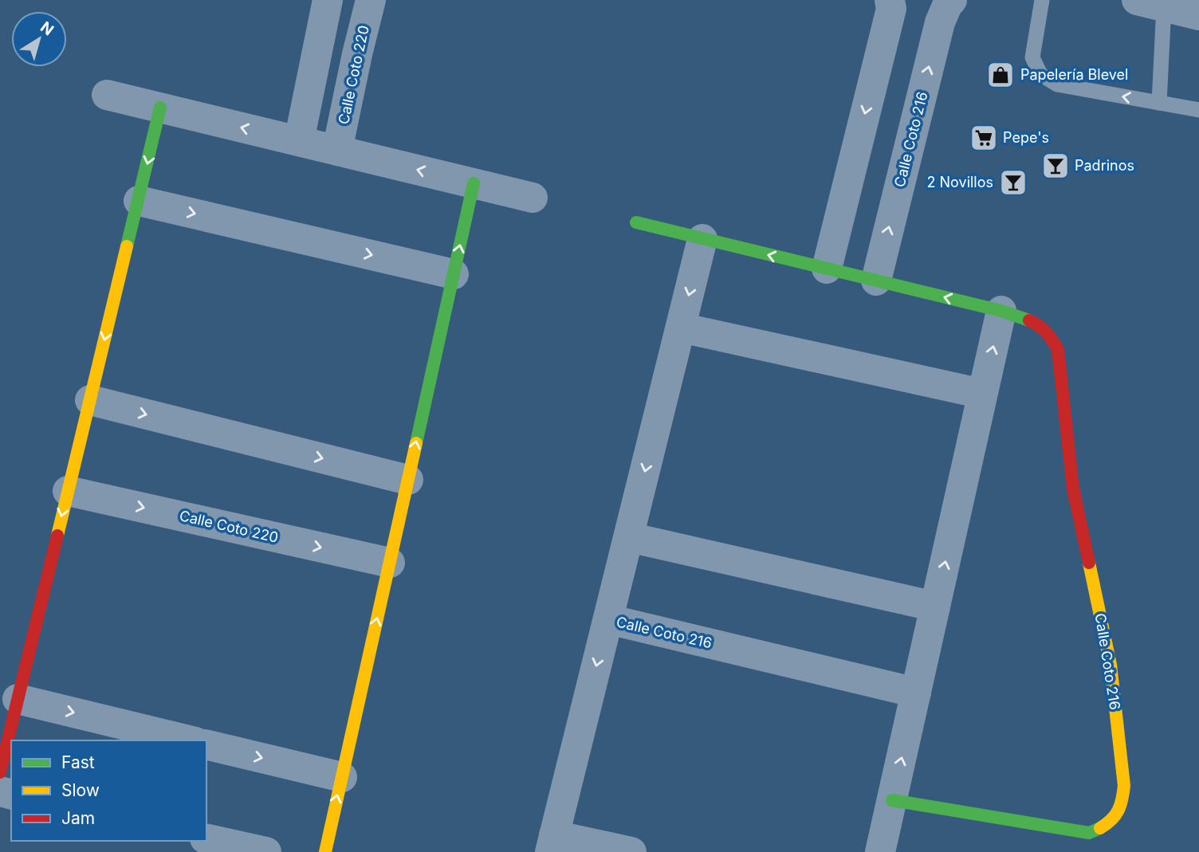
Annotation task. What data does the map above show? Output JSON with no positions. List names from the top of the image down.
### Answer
{
  "streets": {
    "street": ["Calle Coto 220", "Calle Coto 216"]
  },
  "places": {
    "shop": ["Papelería Blevel"],
    "supermarket": ["Pepe's"],
    "bar": ["Padrinos", "2 Novillos"]
  },
  "legend": ["Fast", "Slow", "Jam"],
  "north": "top right"
}
